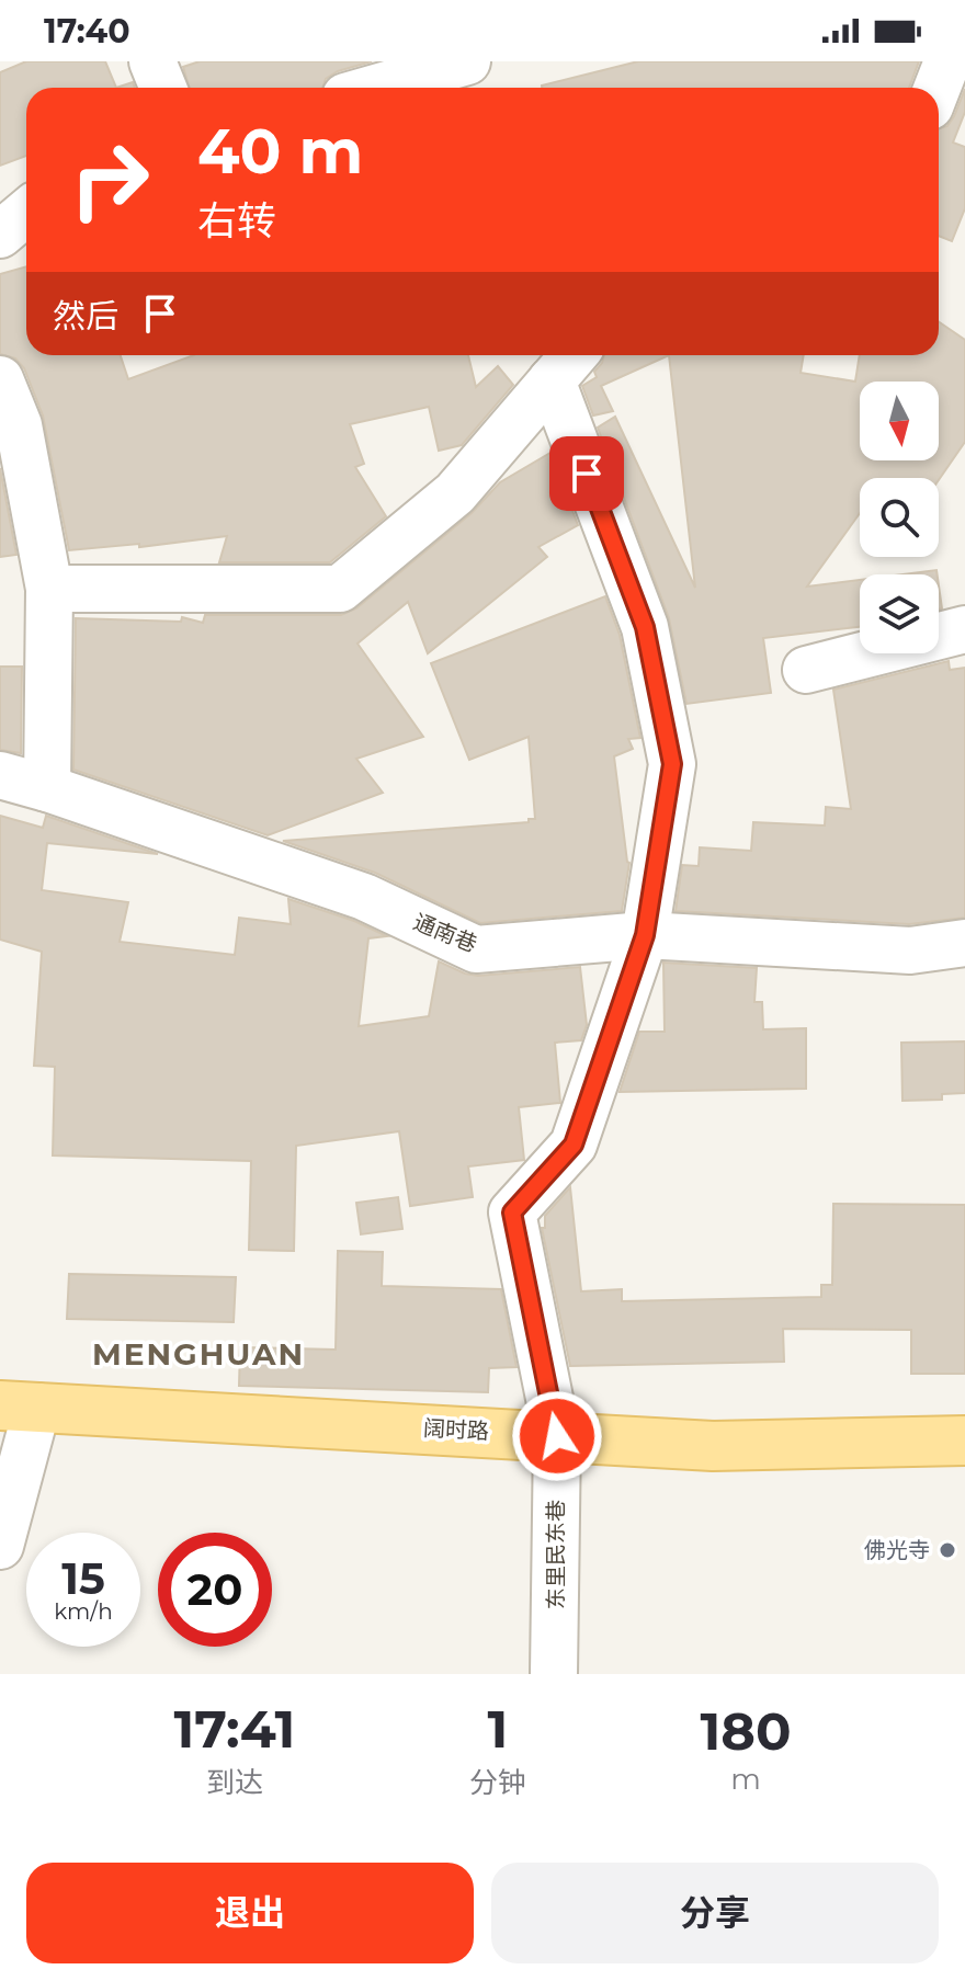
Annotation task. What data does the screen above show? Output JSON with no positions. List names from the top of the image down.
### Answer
{
  "streets": {
    "main road": ["阔时路"],
    "street": ["通南巷", "东里民东巷"]
  },
  "crossings": [
    ["通南巷", "东里民东巷"],
    ["阔时路", "东里民东巷"]
  ],
  "districts": ["MENGHUAN"],
  "places": ["佛光寺"],
  "north": "bottom",
  "page": {
    "status": "17:40",
    "turn": ["40 m", "右转"],
    "then": "然后",
    "speed": "15 km/h",
    "limit": "20",
    "eta": [
      "17:41",
      "到达",
      "1",
      "分钟",
      "180",
      "m"
    ],
    "buttons": ["退出", "分享"]
  }
}
